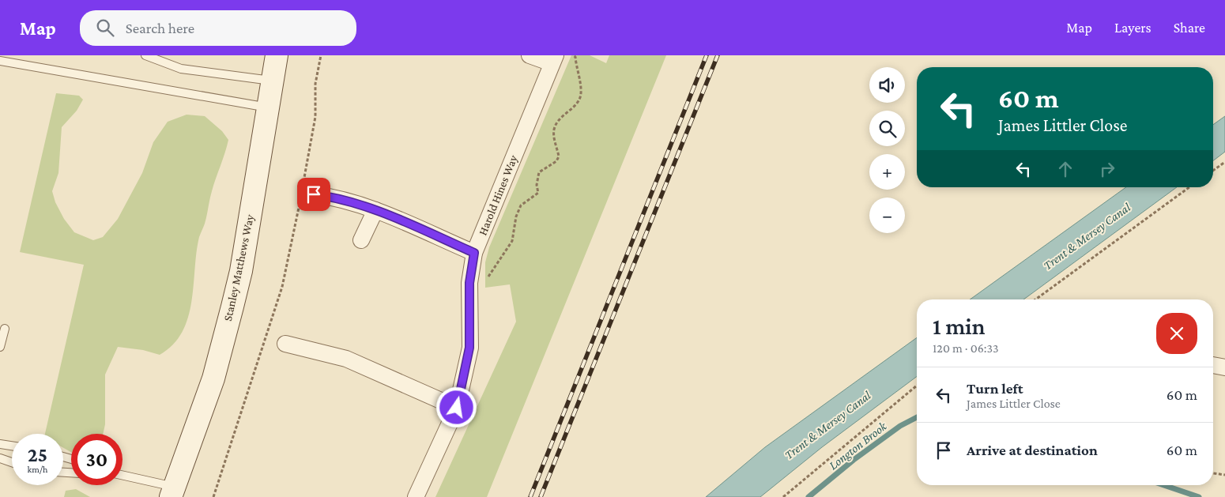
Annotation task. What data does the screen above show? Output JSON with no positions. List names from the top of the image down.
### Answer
{
  "streets": {
    "main road": ["Stanley Matthews Way"],
    "street": ["Harold Hines Way"]
  },
  "water": ["Trent & Mersey Canal", "Longton Brook"],
  "page": {
    "header": "Map",
    "search": "Search here",
    "nav": ["Map", "Layers", "Share"],
    "map_buttons": ["+", "−"],
    "turn": ["60 m", "James Littler Close"],
    "heading": ["1 min", "120 m · 06:33"],
    "list": [
      {
        "name": "Turn left",
        "note": "James Littler Close",
        "value": "60 m"
      },
      {
        "name": "Arrive at destination",
        "value": "60 m"
      }
    ],
    "speed": "25 km/h",
    "limit": "30"
  }
}
